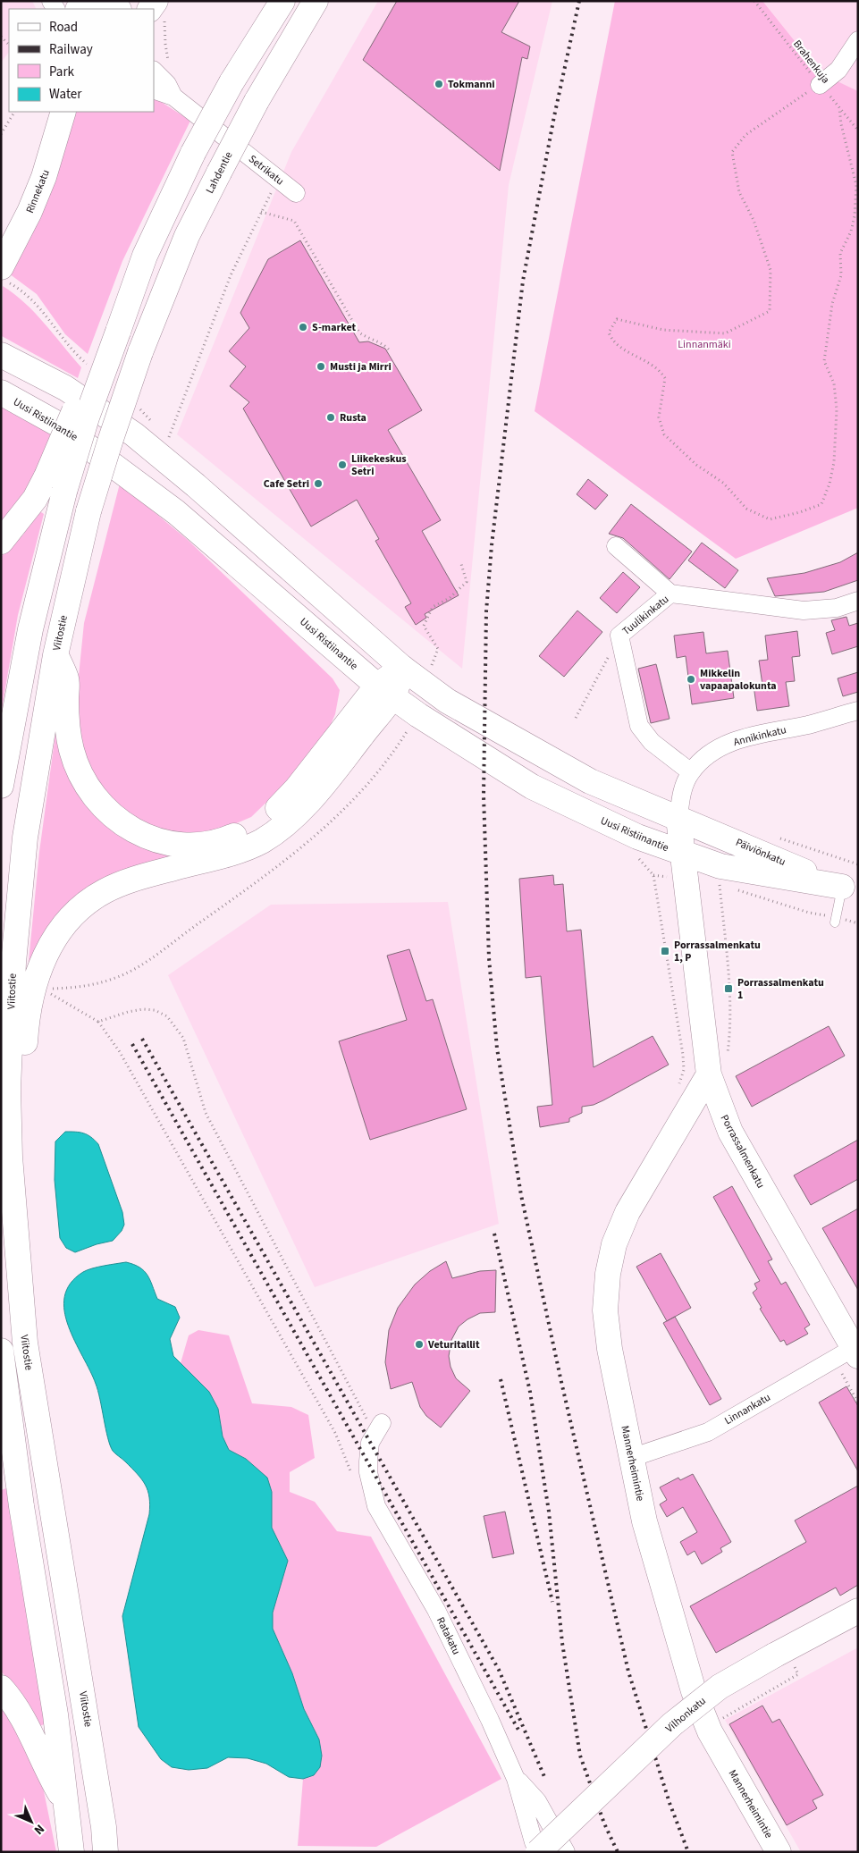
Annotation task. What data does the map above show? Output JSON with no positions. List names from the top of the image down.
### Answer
{
  "streets": {
    "main road": [
      "Lahdentie",
      "Rinnekatu",
      "Uusi Ristiinantie",
      "Viitostie",
      "Päiviönkatu",
      "Porrassalmenkatu",
      "Mannerheimintie",
      "Vilhonkatu"
    ],
    "street": [
      "Setrikatu",
      "Tuulikinkatu",
      "Annikinkatu",
      "Linnankatu",
      "Ratakatu"
    ],
    "path": ["Brahenkuja"]
  },
  "crossings": [
    ["Lahdentie", "Viitostie"],
    ["Uusi Ristiinantie", "Päiviönkatu"],
    ["Uusi Ristiinantie", "Porrassalmenkatu"],
    ["Tuulikinkatu", "Annikinkatu"],
    ["Annikinkatu", "Päiviönkatu"],
    ["Annikinkatu", "Porrassalmenkatu"],
    ["Päiviönkatu", "Porrassalmenkatu"],
    ["Porrassalmenkatu", "Linnankatu"],
    ["Porrassalmenkatu", "Mannerheimintie"],
    ["Linnankatu", "Mannerheimintie"],
    ["Ratakatu", "Vilhonkatu"]
  ],
  "parks": ["Linnanmäki"],
  "places": {
    "other": [
      "Tokmanni",
      "S-market",
      "Musti ja Mirri",
      "Rusta",
      "Liikekeskus Setri",
      "Cafe Setri",
      "Mikkelin vapaapalokunta",
      "Veturitallit"
    ],
    "transit": ["Porrassalmenkatu 1, P", "Porrassalmenkatu 1"]
  },
  "legend": [
    "Road",
    "Railway",
    "Park",
    "Water"
  ],
  "north": "bottom right"
}
